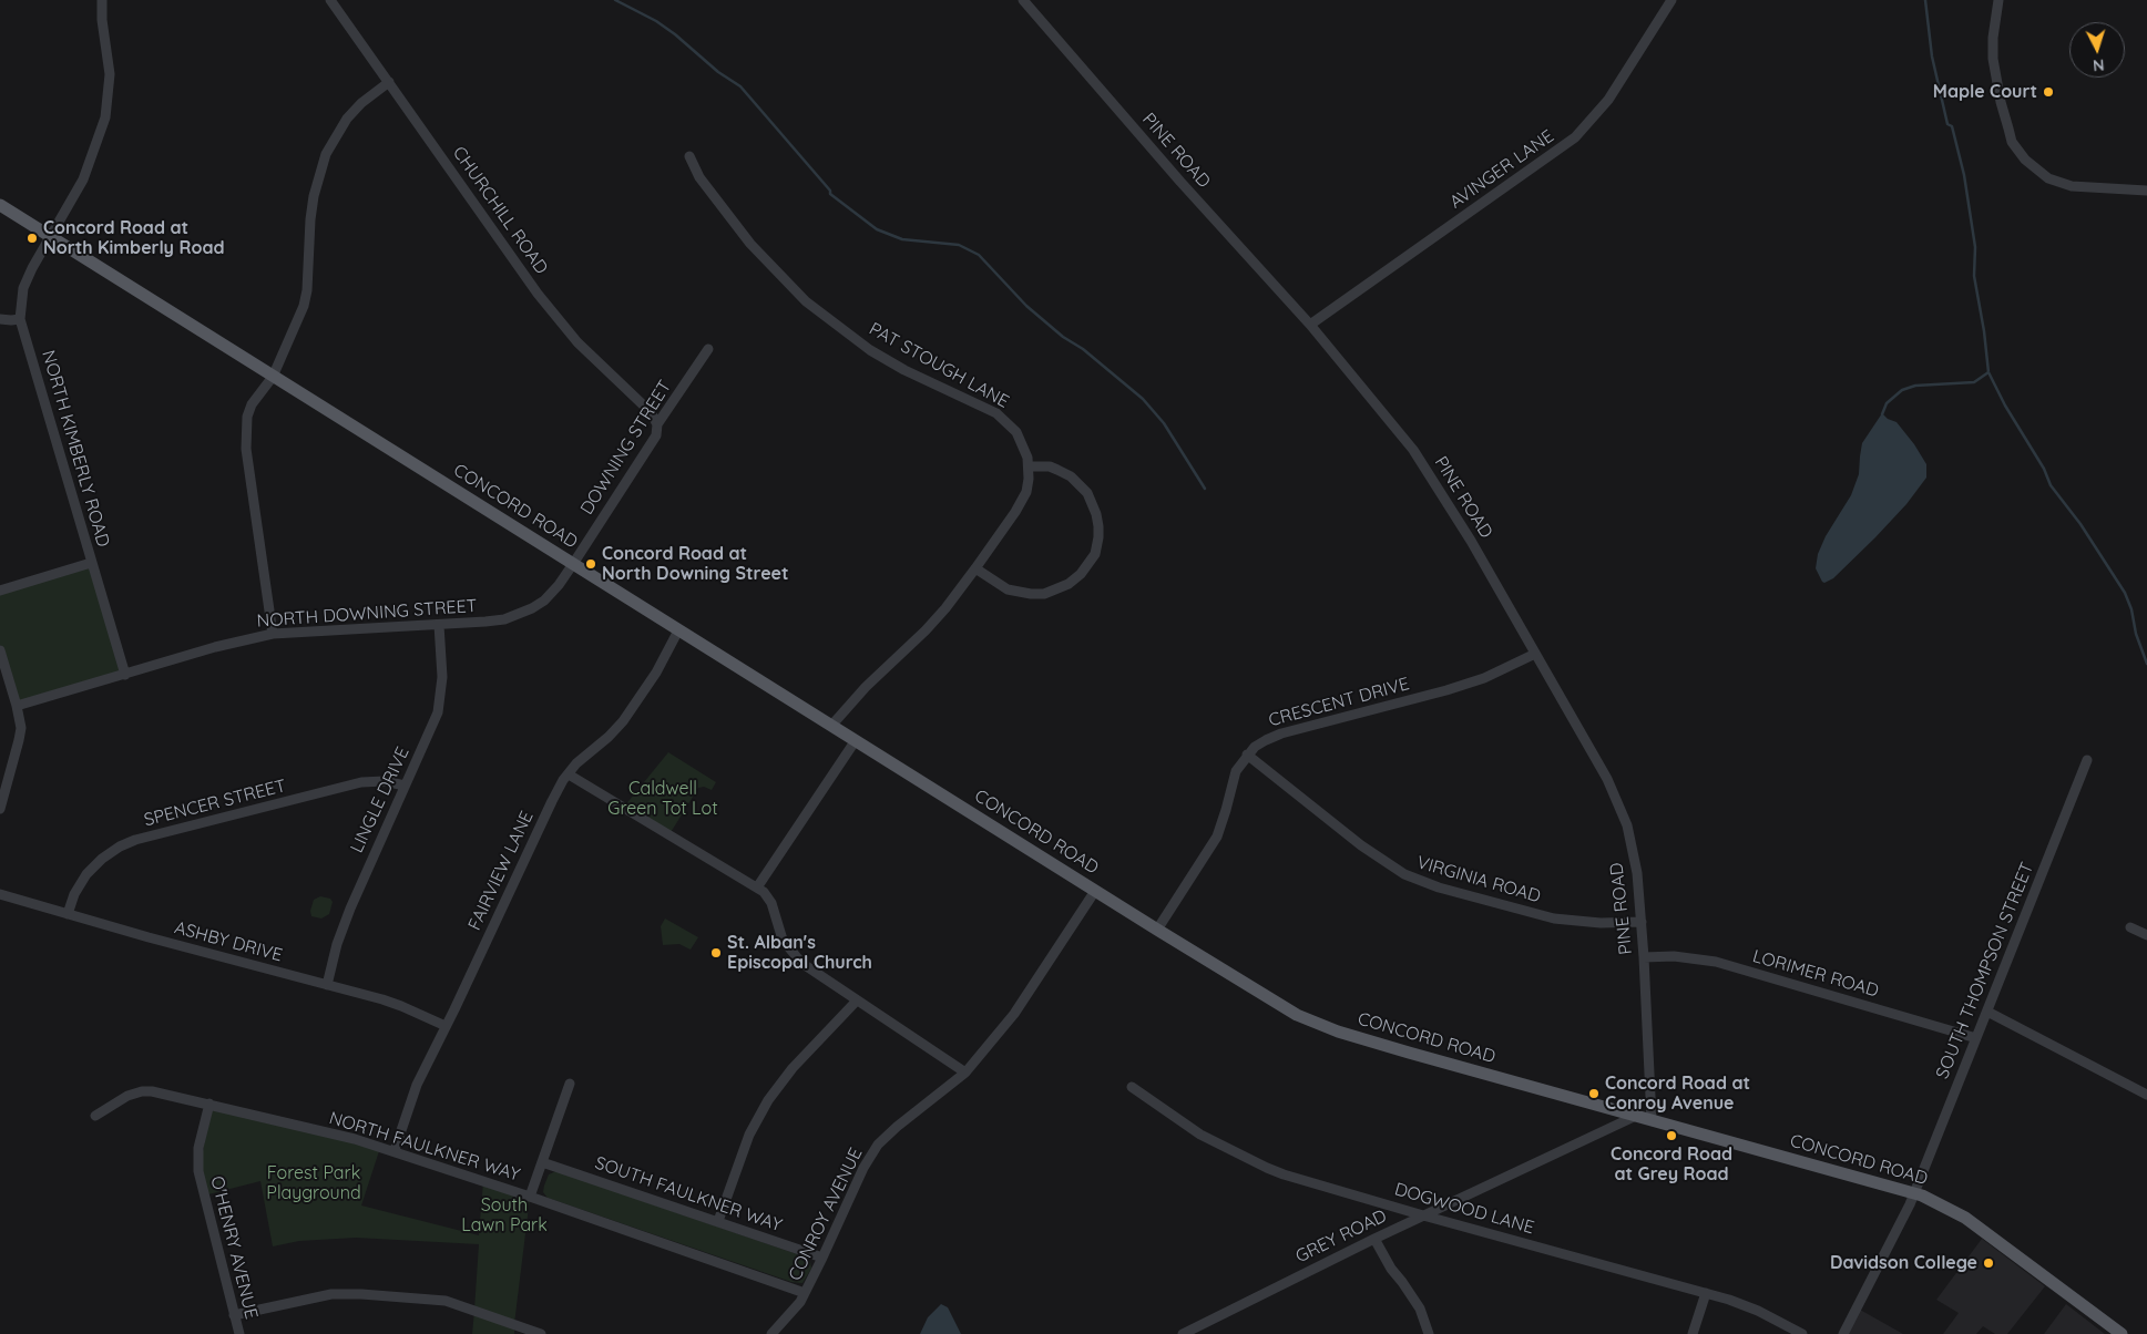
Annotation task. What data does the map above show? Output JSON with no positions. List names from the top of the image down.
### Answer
{
  "streets": {
    "main road": ["CONCORD ROAD"],
    "street": [
      "PINE ROAD",
      "AVINGER LANE",
      "CHURCHILL ROAD",
      "PAT STOUGH LANE",
      "DOWNING STREET",
      "NORTH KIMBERLY ROAD",
      "NORTH DOWNING STREET",
      "CRESCENT DRIVE",
      "LINGLE DRIVE",
      "SPENCER STREET",
      "FAIRVIEW LANE",
      "VIRGINIA ROAD",
      "ASHBY DRIVE",
      "SOUTH THOMPSON STREET",
      "LORIMER ROAD",
      "NORTH FAULKNER WAY",
      "SOUTH FAULKNER WAY",
      "DOGWOOD LANE",
      "CONROY AVENUE",
      "GREY ROAD",
      "O'HENRY AVENUE"
    ]
  },
  "crossings": [
    ["PINE ROAD", "AVINGER LANE"],
    ["PINE ROAD", "CONCORD ROAD"],
    ["PINE ROAD", "CRESCENT DRIVE"],
    ["PINE ROAD", "VIRGINIA ROAD"],
    ["PINE ROAD", "LORIMER ROAD"],
    ["CHURCHILL ROAD", "DOWNING STREET"],
    ["PAT STOUGH LANE", "CONCORD ROAD"],
    ["DOWNING STREET", "CONCORD ROAD"],
    ["DOWNING STREET", "NORTH DOWNING STREET"],
    ["NORTH KIMBERLY ROAD", "CONCORD ROAD"],
    ["NORTH KIMBERLY ROAD", "NORTH DOWNING STREET"],
    ["CONCORD ROAD", "NORTH DOWNING STREET"],
    ["CONCORD ROAD", "CRESCENT DRIVE"],
    ["CONCORD ROAD", "FAIRVIEW LANE"],
    ["CONCORD ROAD", "SOUTH THOMPSON STREET"],
    ["CONCORD ROAD", "CONROY AVENUE"],
    ["CONCORD ROAD", "GREY ROAD"],
    ["NORTH DOWNING STREET", "LINGLE DRIVE"],
    ["CRESCENT DRIVE", "VIRGINIA ROAD"],
    ["LINGLE DRIVE", "SPENCER STREET"],
    ["LINGLE DRIVE", "ASHBY DRIVE"],
    ["SPENCER STREET", "ASHBY DRIVE"],
    ["FAIRVIEW LANE", "ASHBY DRIVE"],
    ["FAIRVIEW LANE", "NORTH FAULKNER WAY"],
    ["SOUTH THOMPSON STREET", "LORIMER ROAD"],
    ["NORTH FAULKNER WAY", "CONROY AVENUE"],
    ["NORTH FAULKNER WAY", "O'HENRY AVENUE"],
    ["SOUTH FAULKNER WAY", "CONROY AVENUE"],
    ["DOGWOOD LANE", "GREY ROAD"]
  ],
  "parks": ["Caldwell Green Tot Lot", "Forest Park Playground", "South Lawn Park"],
  "places": [
    "Maple Court",
    "Concord Road at North Kimberly Road",
    "Concord Road at North Downing Street",
    "St. Alban's Episcopal Church",
    "Concord Road at Conroy Avenue",
    "Concord Road at Grey Road",
    "Davidson College"
  ],
  "north": "bottom"
}
